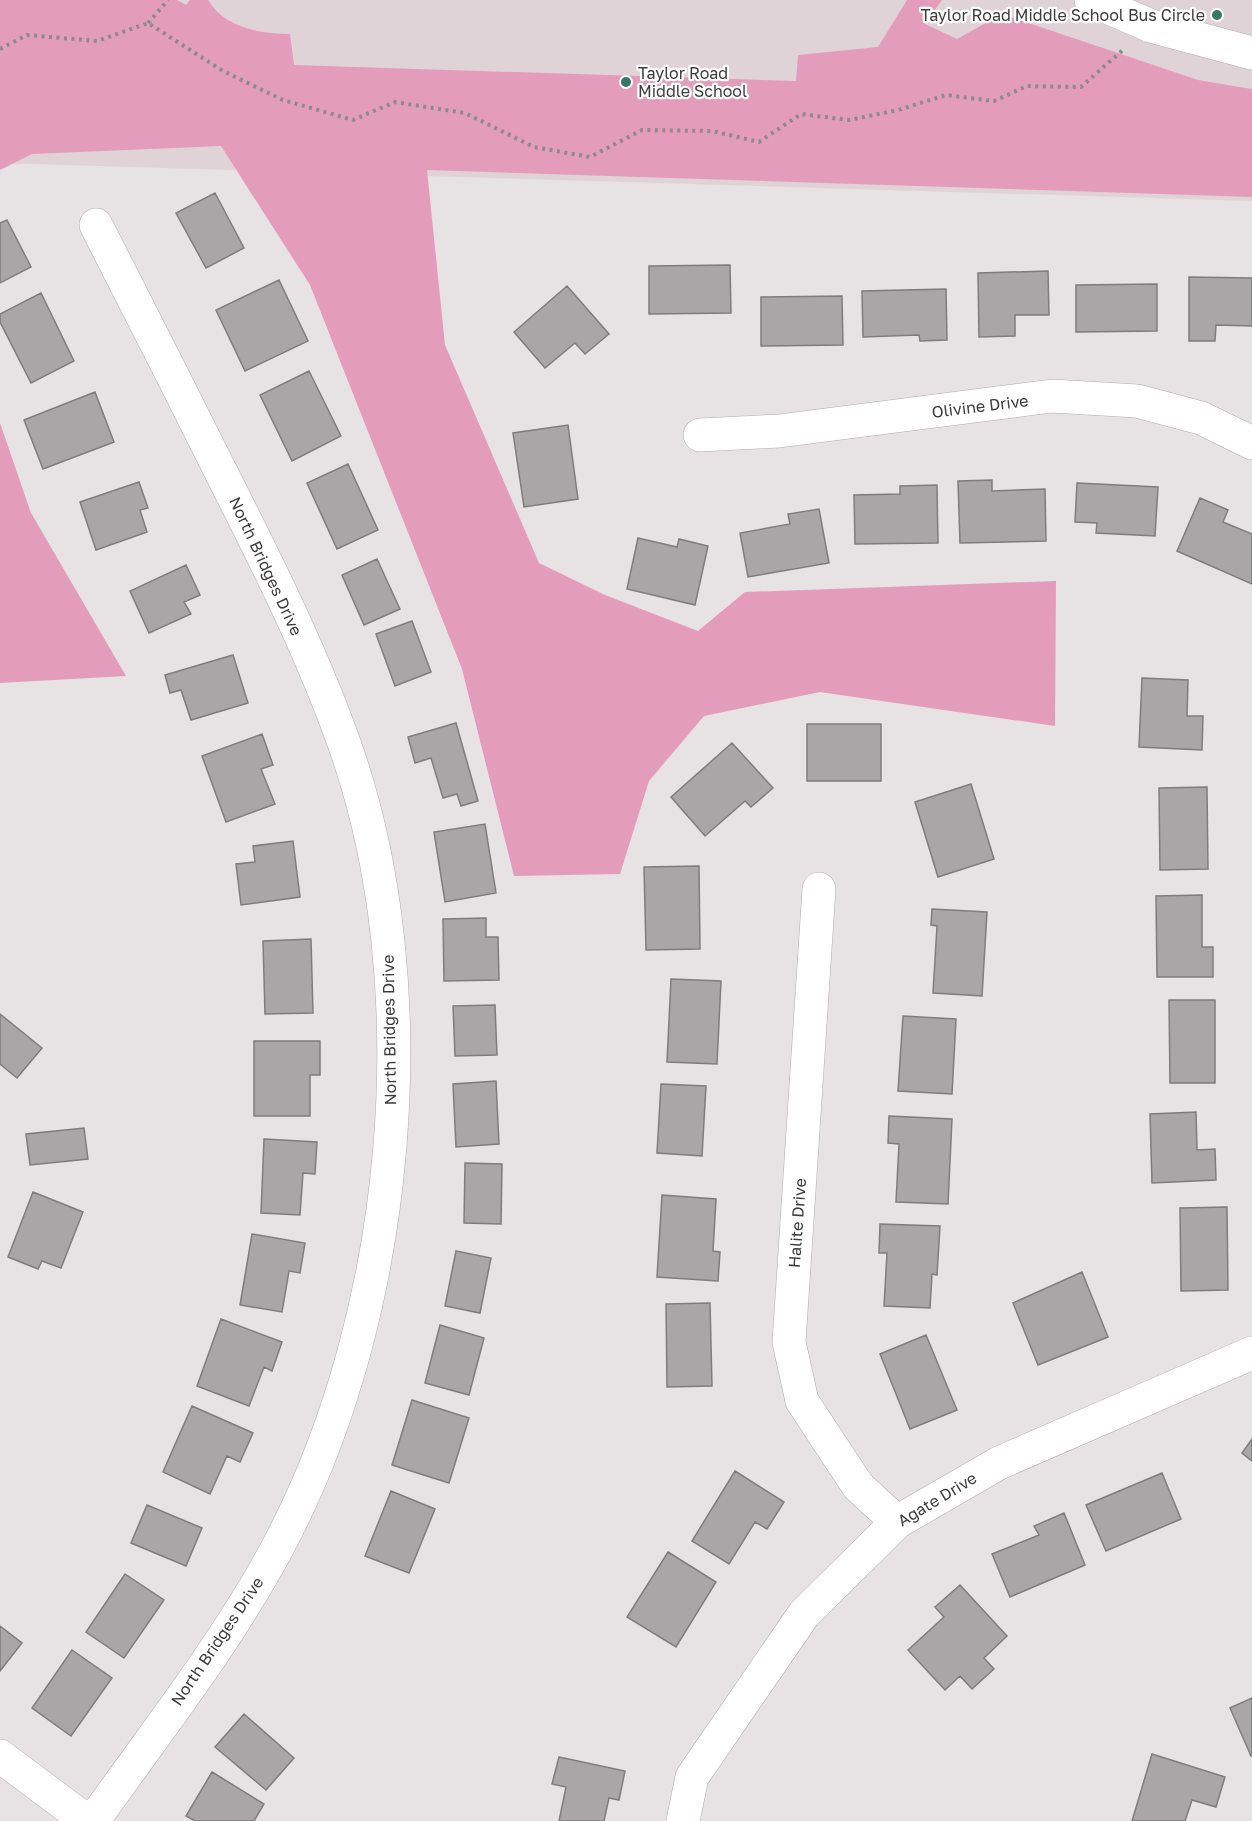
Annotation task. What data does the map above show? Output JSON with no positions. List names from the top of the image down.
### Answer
{
  "streets": {
    "street": [
      "Olivine Drive",
      "North Bridges Drive",
      "Halite Drive",
      "Agate Drive"
    ]
  },
  "crossings": [
    ["Halite Drive", "Agate Drive"]
  ],
  "places": ["Taylor Road Middle School Bus Circle", "Taylor Road Middle School"]
}
